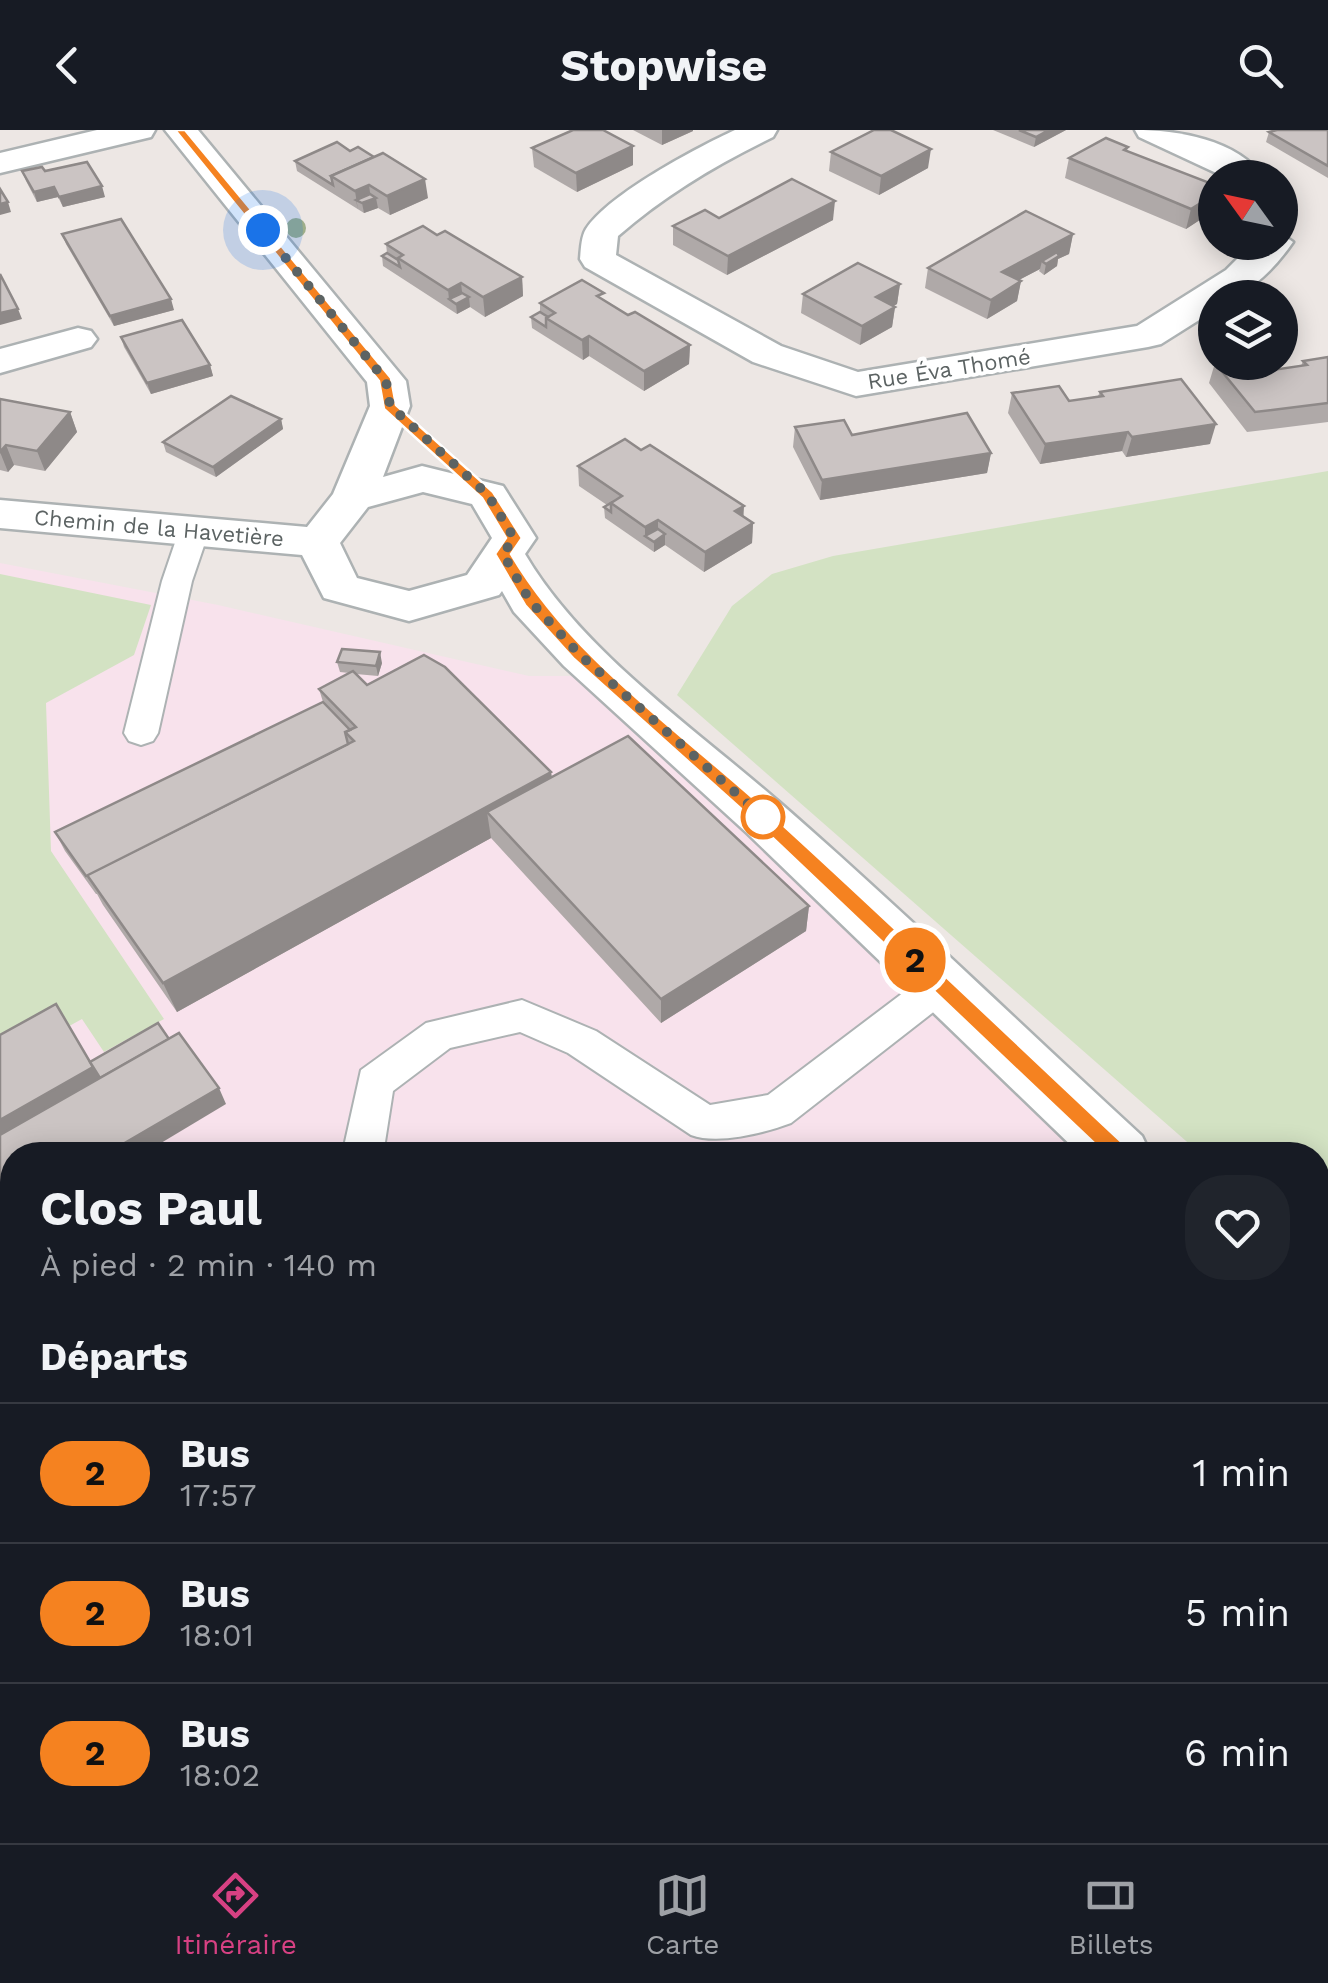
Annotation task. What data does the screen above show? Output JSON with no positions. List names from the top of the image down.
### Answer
{
  "streets": {
    "street": ["Rue Éva Thomé", "Chemin de la Havetière"]
  },
  "lines": ["bus line 2"],
  "north": "top left",
  "page": {
    "header": "Stopwise",
    "on_map": "2",
    "heading": [
      ["Clos Paul", "À pied · 2 min · 140 m"],
      "Départs"
    ],
    "list": [
      {
        "mark": "2",
        "name": "Bus",
        "note": "17:57",
        "value": "1 min"
      },
      {
        "mark": "2",
        "name": "Bus",
        "note": "18:01",
        "value": "5 min"
      },
      {
        "mark": "2",
        "name": "Bus",
        "note": "18:02",
        "value": "6 min"
      }
    ],
    "tabs": ["Itinéraire", "Carte", "Billets"]
  }
}
